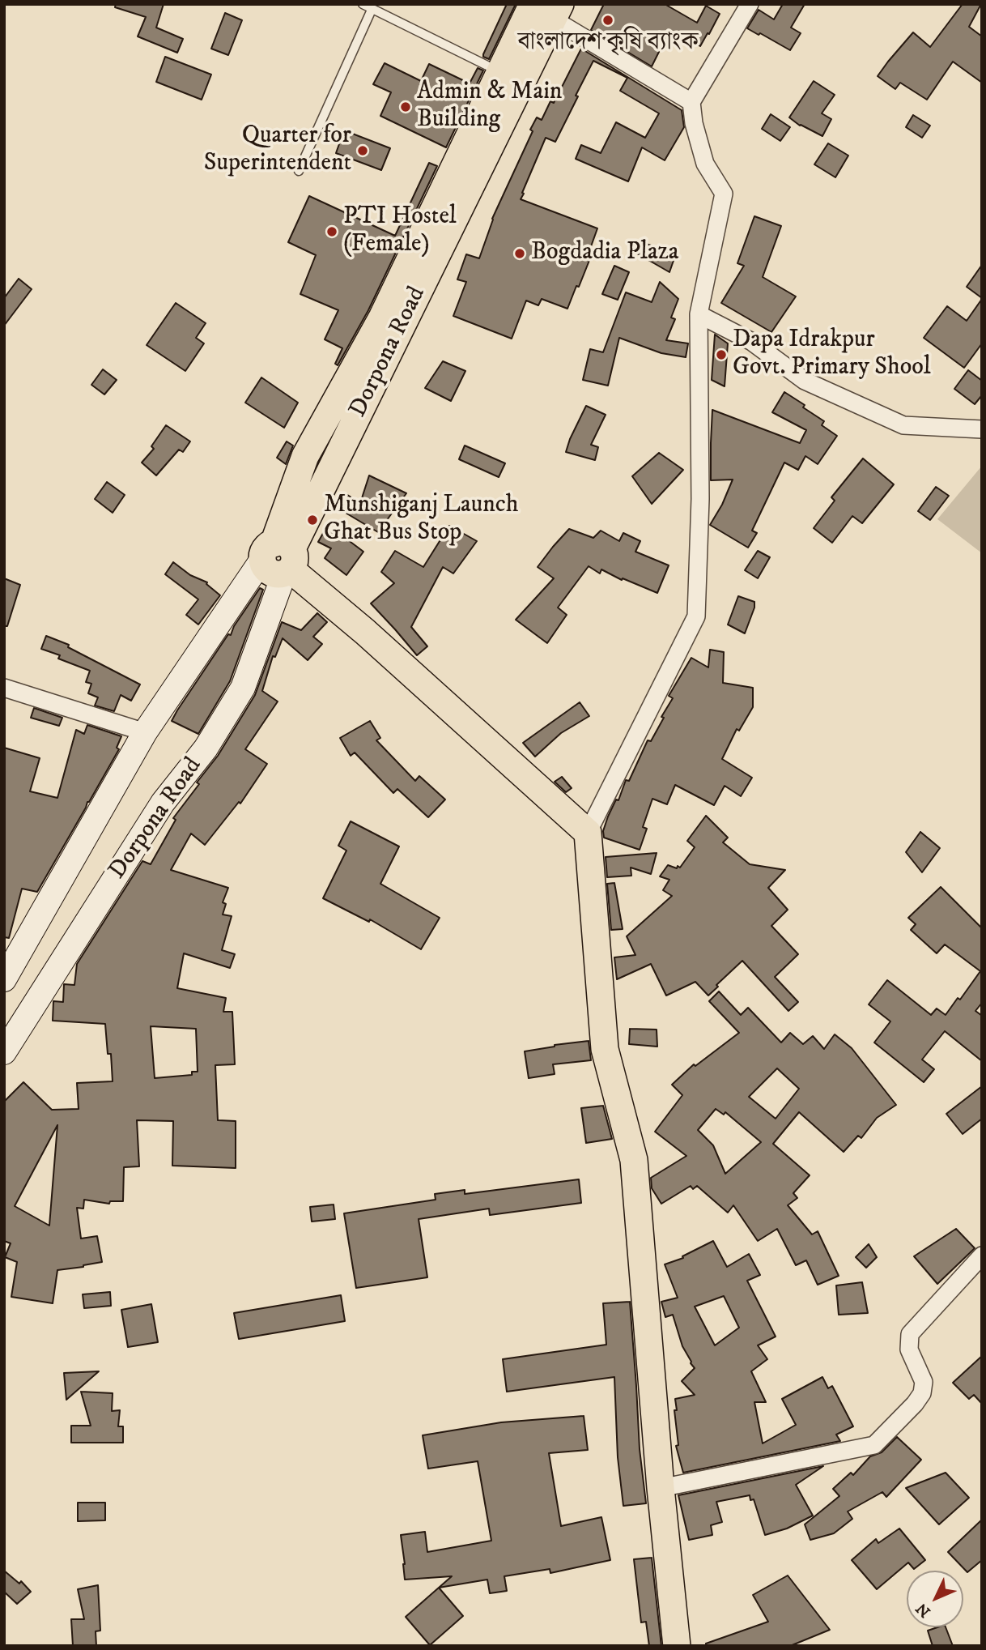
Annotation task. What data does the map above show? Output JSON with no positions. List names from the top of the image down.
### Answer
{
  "streets": {
    "main road": ["Dorpona Road"]
  },
  "places": [
    "বাংলাদেশ কৃষি ব্যাংক",
    "Admin & Main Building",
    "Quarter for Superintendent",
    "PTI Hostel (Female)",
    "Bogdadia Plaza",
    "Dapa Idrakpur Govt. Primary Shool",
    "Munshiganj Launch Ghat Bus Stop"
  ],
  "north": "bottom left"
}
